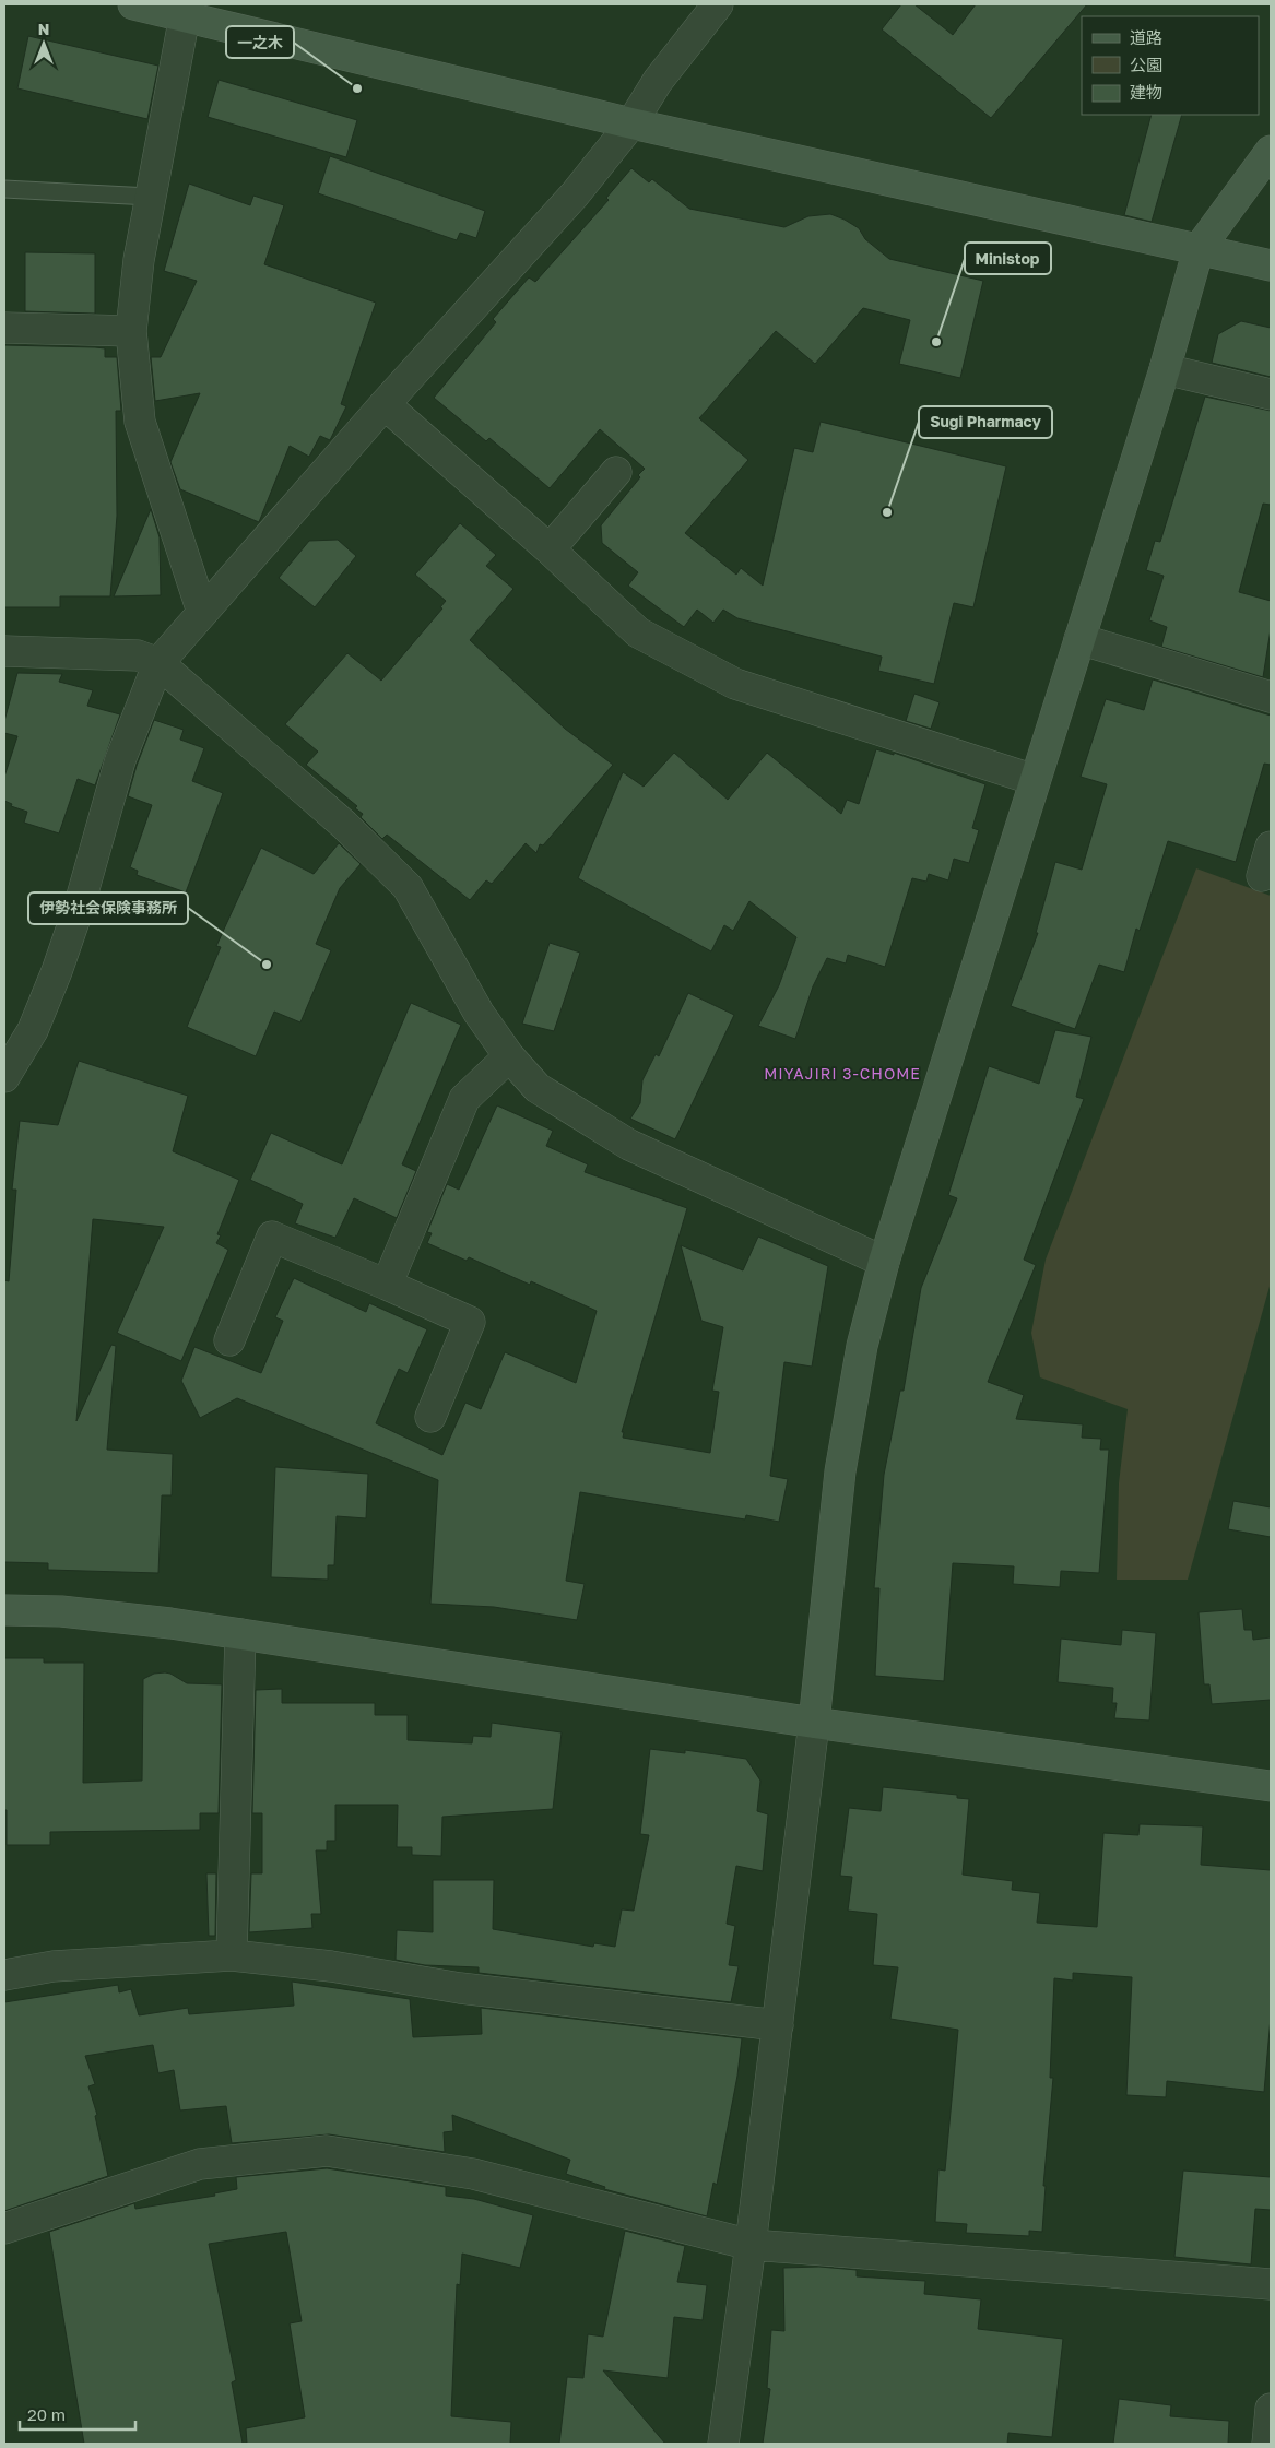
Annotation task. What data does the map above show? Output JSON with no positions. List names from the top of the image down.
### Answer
{
  "districts": ["MIYAJIRI 3-CHOME"],
  "places": [
    "一之木",
    "Ministop",
    "Sugi Pharmacy",
    "伊勢社会保険事務所"
  ],
  "legend": ["道路", "公園", "建物"],
  "scale_bar": "20 m",
  "north": "top"
}
